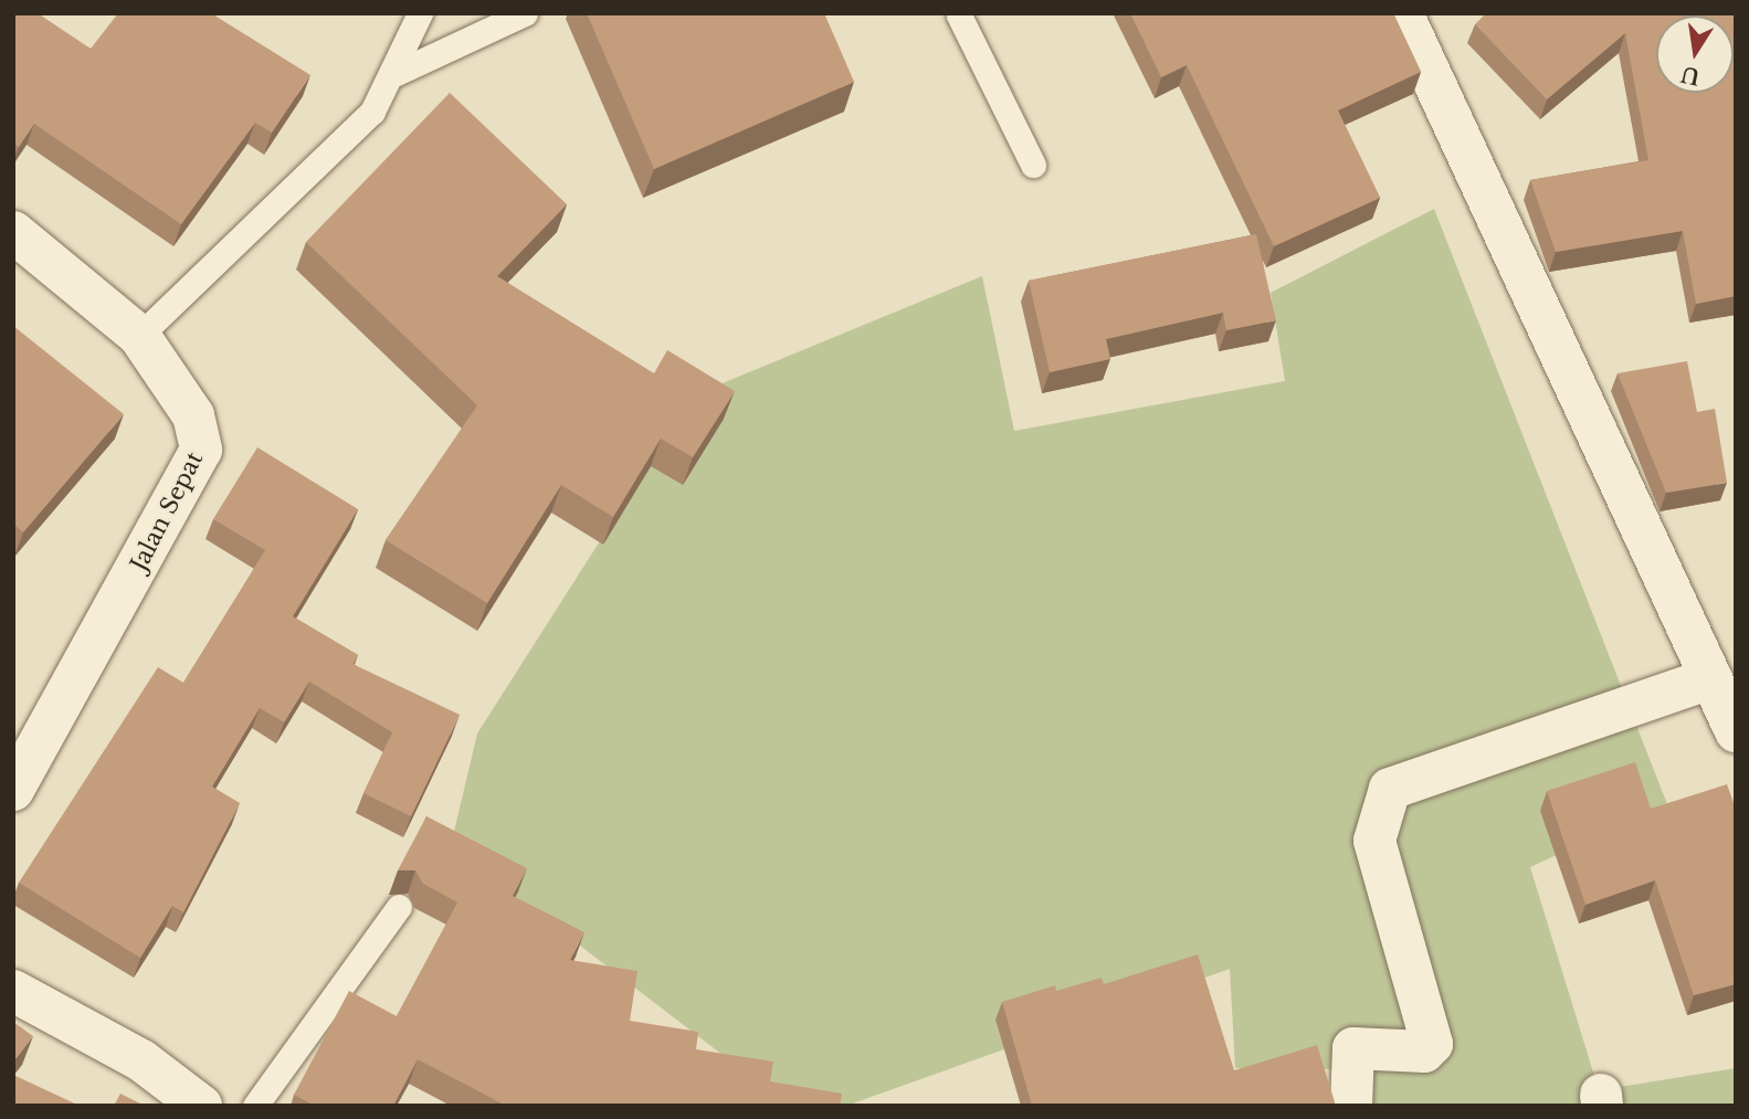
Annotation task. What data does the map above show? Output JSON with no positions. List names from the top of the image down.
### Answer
{
  "streets": {
    "street": ["Jalan Sepat"]
  },
  "north": "bottom"
}
